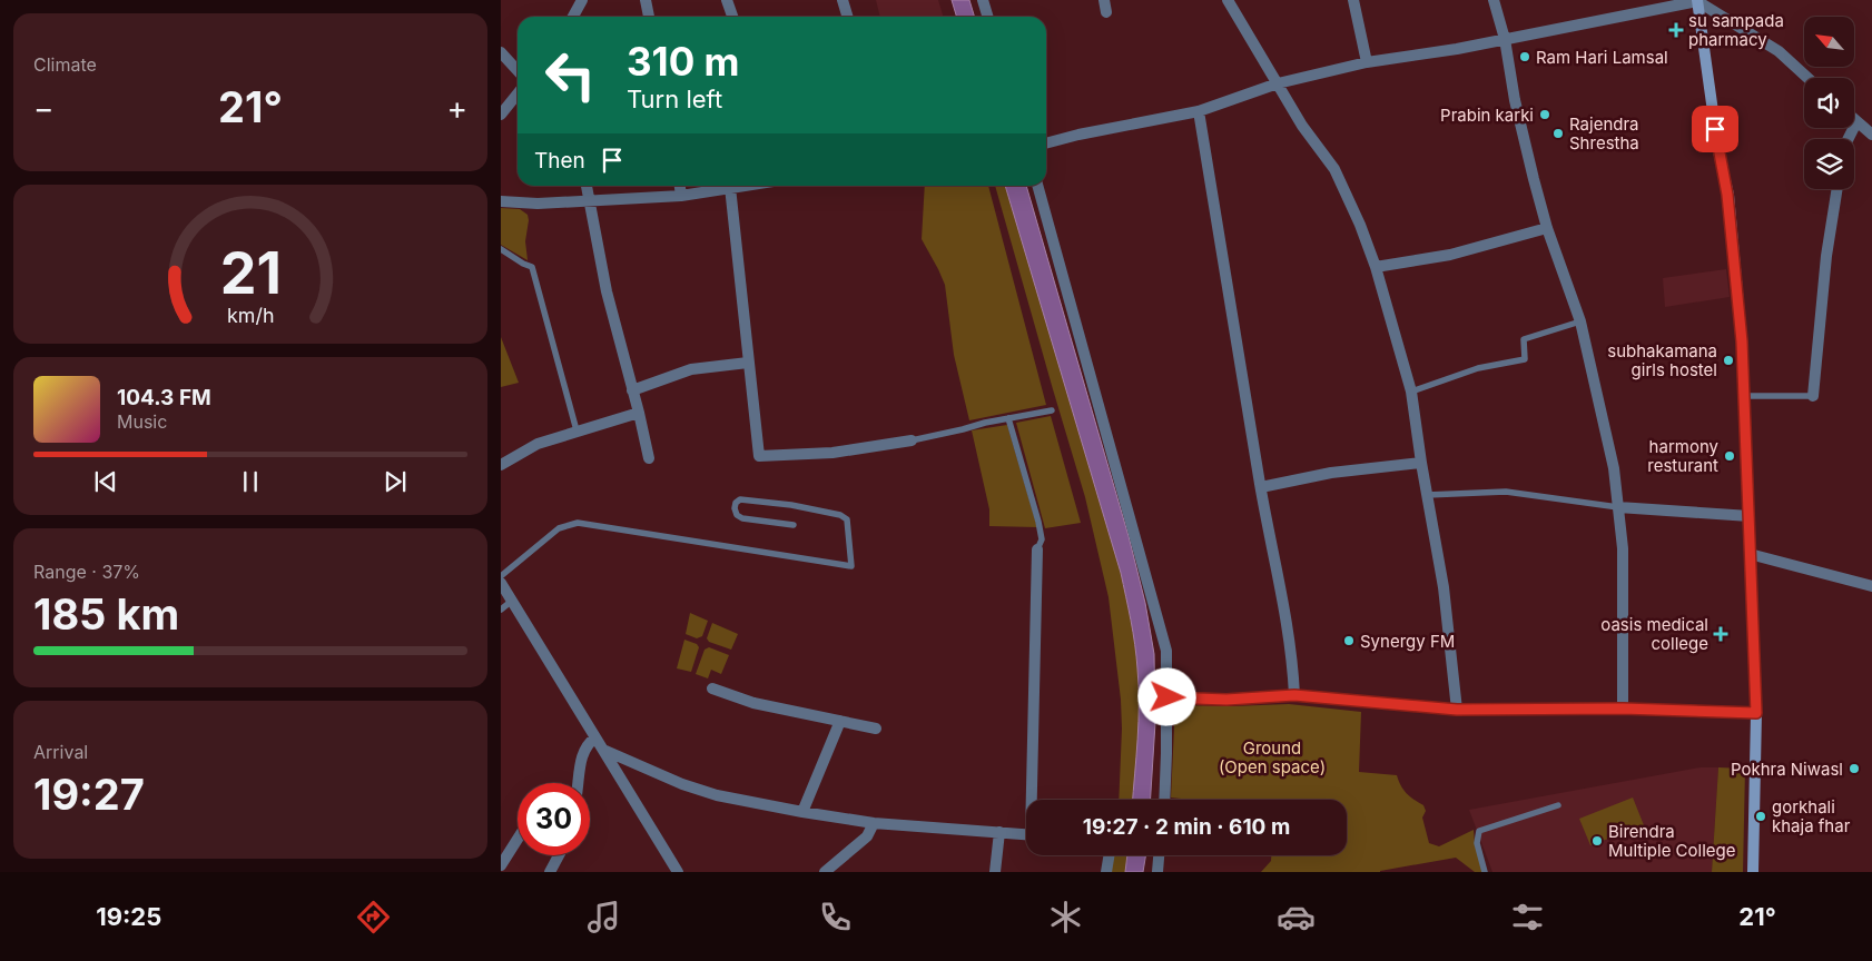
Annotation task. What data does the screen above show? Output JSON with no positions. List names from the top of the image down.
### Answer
{
  "parks": ["Ground (Open space)"],
  "places": {
    "health": ["su sampada pharmacy", "oasis medical college"],
    "other": [
      "Ram Hari Lamsal",
      "Prabin karki",
      "Rajendra Shrestha",
      "subhakamana girls hostel",
      "harmony resturant",
      "Synergy FM",
      "Pokhra Niwasl",
      "gorkhali khaja fhar",
      "Birendra Multiple College"
    ]
  },
  "north": "top left",
  "page": {
    "tile": [
      "Climate",
      ["Range · 37%", "185 km"],
      ["Arrival", "19:27"]
    ],
    "turn": ["310 m", "Turn left"],
    "heat": ["−", "21°", "+"],
    "then": "Then",
    "song": ["104.3 FM", "Music"],
    "limit": "30",
    "trip": "19:27 · 2 min · 610 m",
    "tabs": ["19:25", "21°"],
    "gauge": ["21", "km/h"]
  }
}
